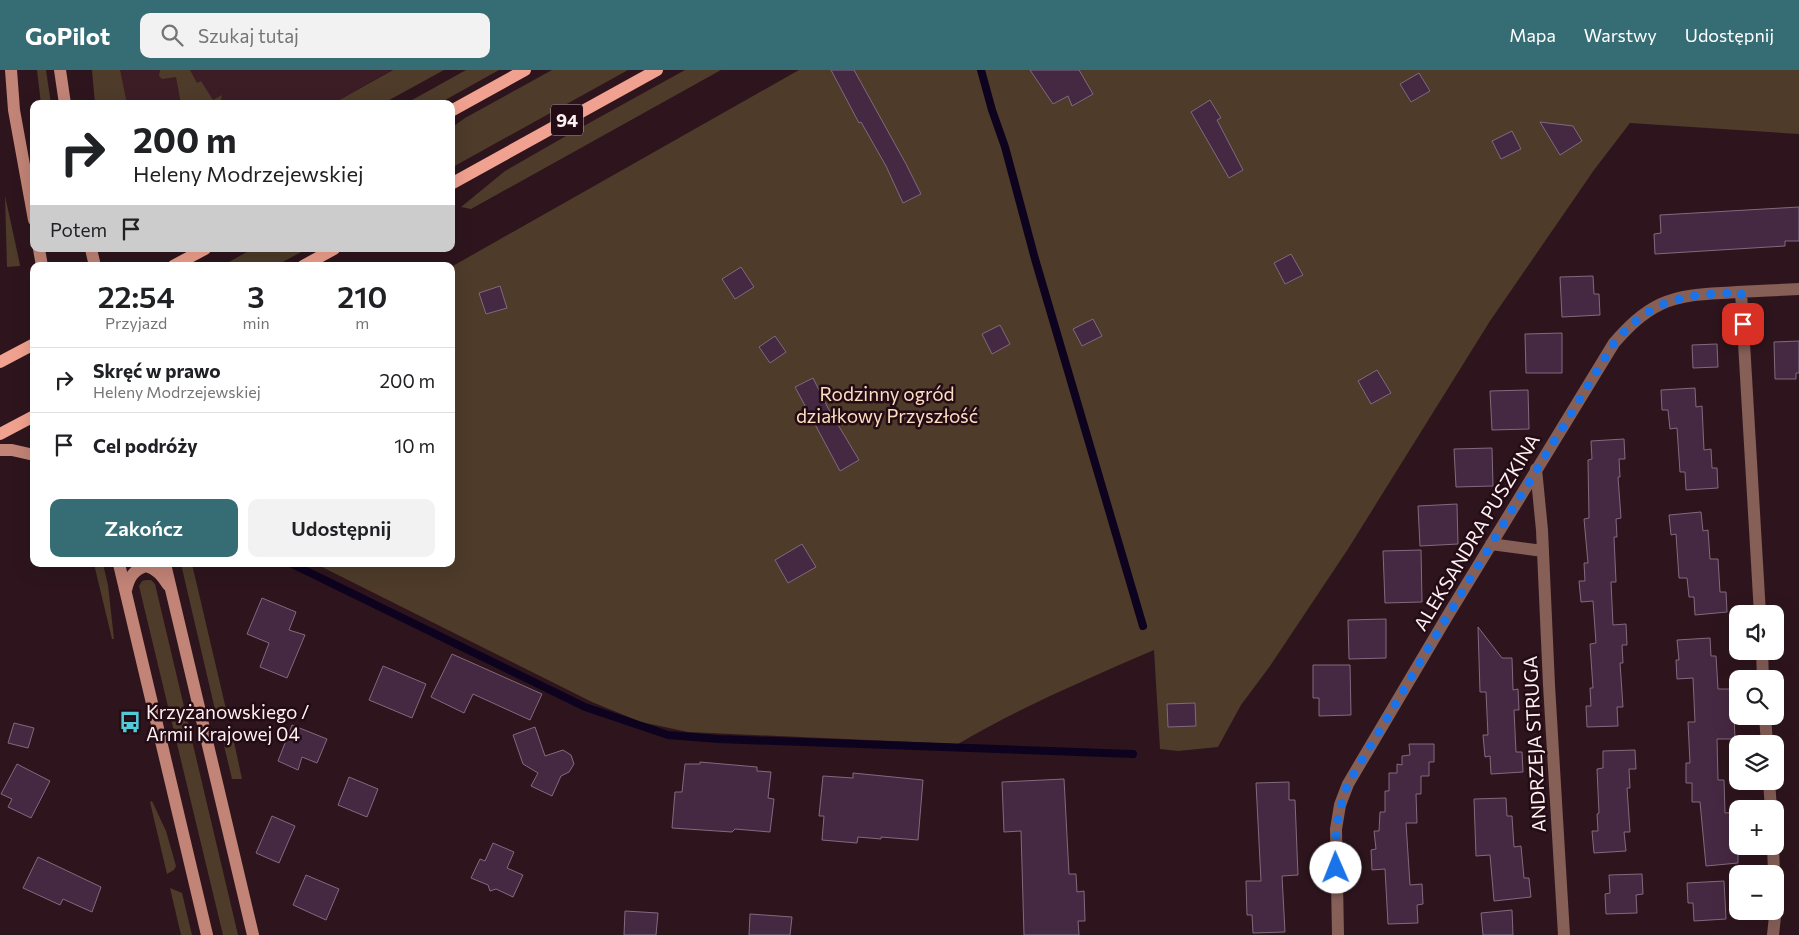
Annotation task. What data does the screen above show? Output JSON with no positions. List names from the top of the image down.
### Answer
{
  "streets": {
    "main road": ["94"],
    "street": ["ALEKSANDRA PUSZKINA", "ANDRZEJA STRUGA"]
  },
  "crossings": [
    ["ALEKSANDRA PUSZKINA", "ANDRZEJA STRUGA"]
  ],
  "parks": ["Rodzinny ogród działkowy Przyszłość"],
  "places": {
    "bus stop": ["Krzyżanowskiego / Armii Krajowej 04"]
  },
  "page": {
    "header": "GoPilot",
    "search": "Szukaj tutaj",
    "nav": ["Mapa", "Warstwy", "Udostępnij"],
    "turn": ["200 m", "Heleny Modrzejewskiej"],
    "then": "Potem",
    "eta": [
      "22:54",
      "Przyjazd",
      "3",
      "min",
      "210",
      "m"
    ],
    "list": [
      {
        "name": "Skręć w prawo",
        "note": "Heleny Modrzejewskiej",
        "value": "200 m"
      },
      {
        "name": "Cel podróży",
        "value": "10 m"
      }
    ],
    "buttons": ["Zakończ", "Udostępnij"],
    "map_buttons": ["+", "−"]
  }
}
